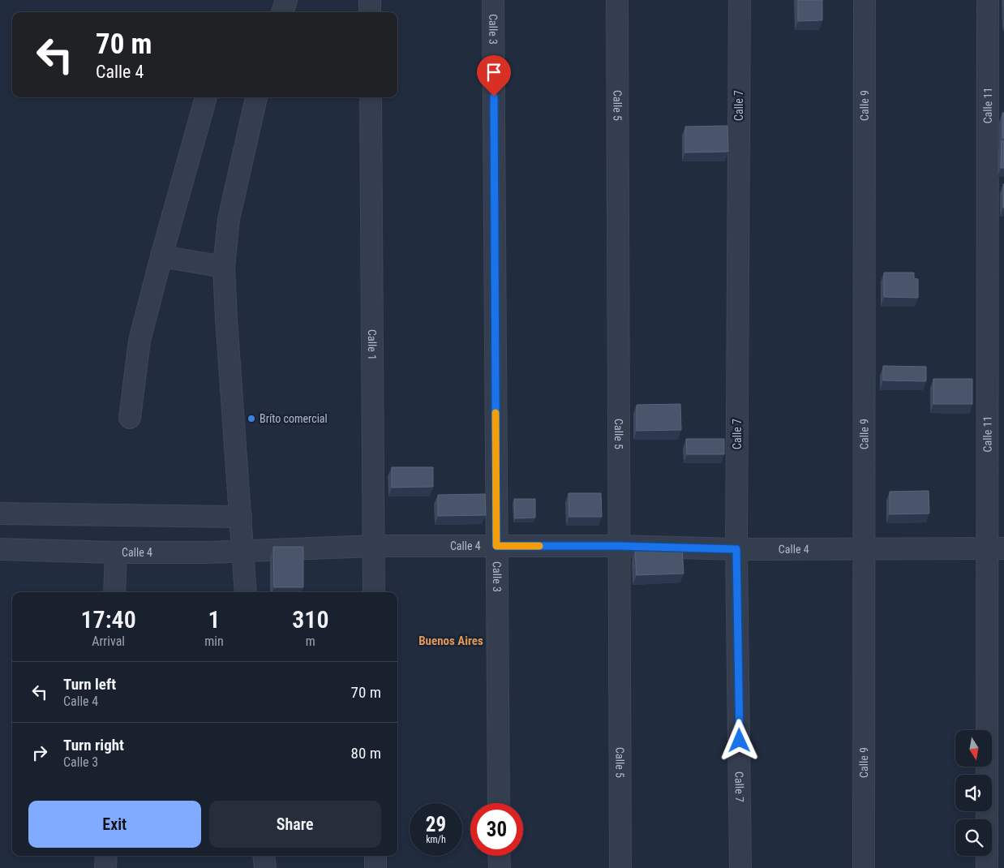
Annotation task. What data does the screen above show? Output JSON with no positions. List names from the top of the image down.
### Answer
{
  "streets": {
    "street": [
      "Calle 3",
      "Calle 5",
      "Calle 7",
      "Calle 9",
      "Calle 11",
      "Calle 1",
      "Calle 4"
    ]
  },
  "crossings": [
    ["Calle 3", "Calle 4"],
    ["Calle 5", "Calle 4"],
    ["Calle 7", "Calle 4"],
    ["Calle 9", "Calle 4"],
    ["Calle 11", "Calle 4"],
    ["Calle 1", "Calle 4"]
  ],
  "districts": ["Buenos Aires"],
  "places": ["Bríto comercial"],
  "north": "bottom",
  "page": {
    "turn": ["70 m", "Calle 4"],
    "eta": [
      "17:40",
      "Arrival",
      "1",
      "min",
      "310",
      "m"
    ],
    "list": [
      {
        "name": "Turn left",
        "note": "Calle 4",
        "value": "70 m"
      },
      {
        "name": "Turn right",
        "note": "Calle 3",
        "value": "80 m"
      }
    ],
    "buttons": ["Exit", "Share"],
    "speed": "29 km/h",
    "limit": "30"
  }
}
